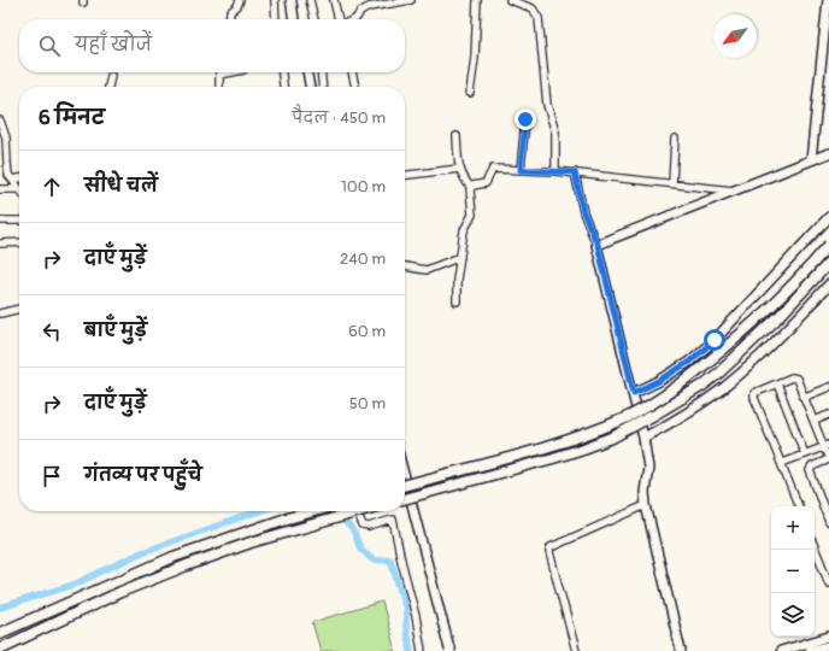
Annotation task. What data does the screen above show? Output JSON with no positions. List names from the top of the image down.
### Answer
{
  "north": "bottom left",
  "page": {
    "search": "यहाँ खोजें",
    "heading": ["6 मिनट", "पैदल · 450 m"],
    "list": [
      ["सीधे चलें", "100 m"],
      ["दाएँ मुड़ें", "240 m"],
      ["बाएँ मुड़ें", "60 m"],
      ["दाएँ मुड़ें", "50 m"],
      "गंतव्य पर पहुँचे"
    ],
    "map_buttons": ["+", "−"]
  }
}
